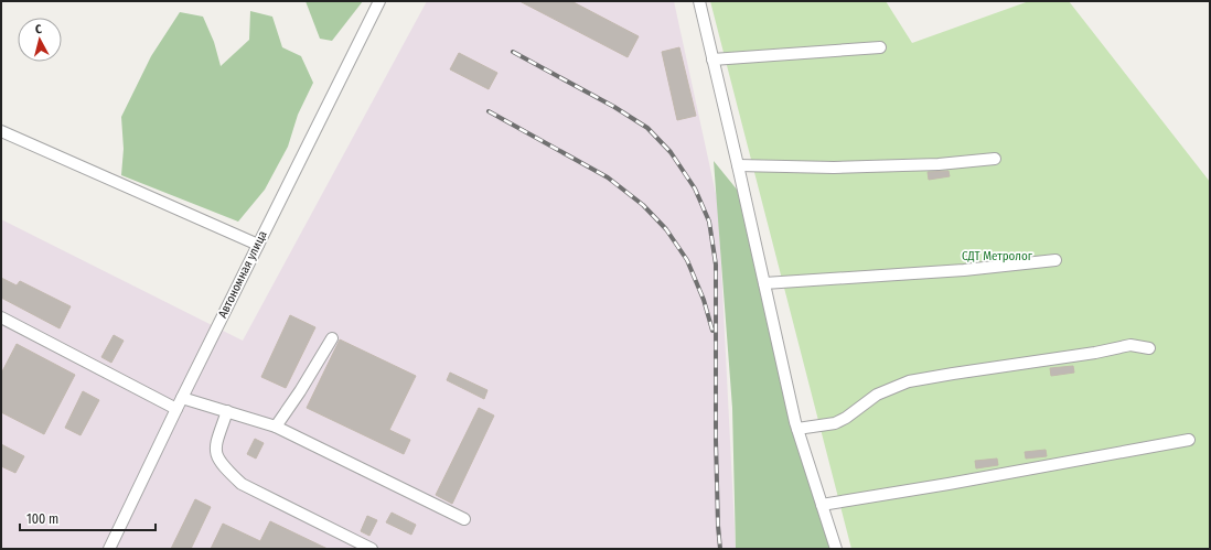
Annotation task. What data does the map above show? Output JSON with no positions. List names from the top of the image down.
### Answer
{
  "streets": {
    "street": ["Автономная улица"]
  },
  "parks": ["СДТ Метролог"],
  "scale_bar": "100 m",
  "north": "top"
}
